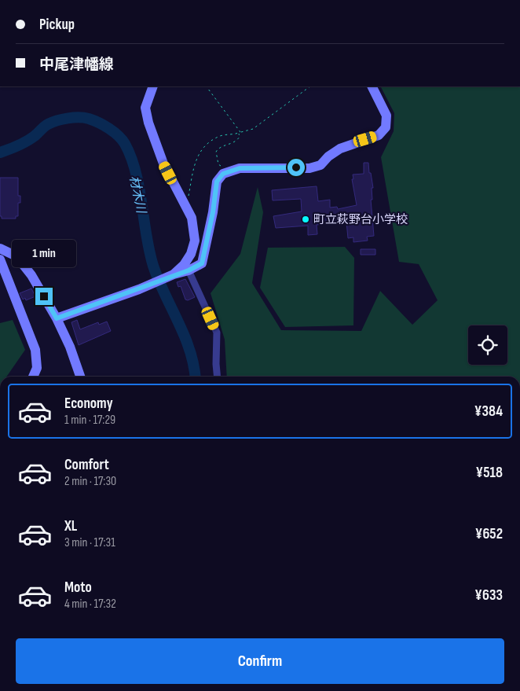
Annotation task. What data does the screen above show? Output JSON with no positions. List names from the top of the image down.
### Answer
{
  "water": ["材木川"],
  "places": ["町立萩野台小学校"],
  "page": {
    "banner": ["Pickup", "中尾津幡線"],
    "bubble": "1 min",
    "list": [
      {
        "name": "Economy",
        "note": "1 min · 17:29",
        "value": "¥384"
      },
      {
        "name": "Comfort",
        "note": "2 min · 17:30",
        "value": "¥518"
      },
      {
        "name": "XL",
        "note": "3 min · 17:31",
        "value": "¥652"
      },
      {
        "name": "Moto",
        "note": "4 min · 17:32",
        "value": "¥633"
      }
    ],
    "buttons": "Confirm"
  }
}
